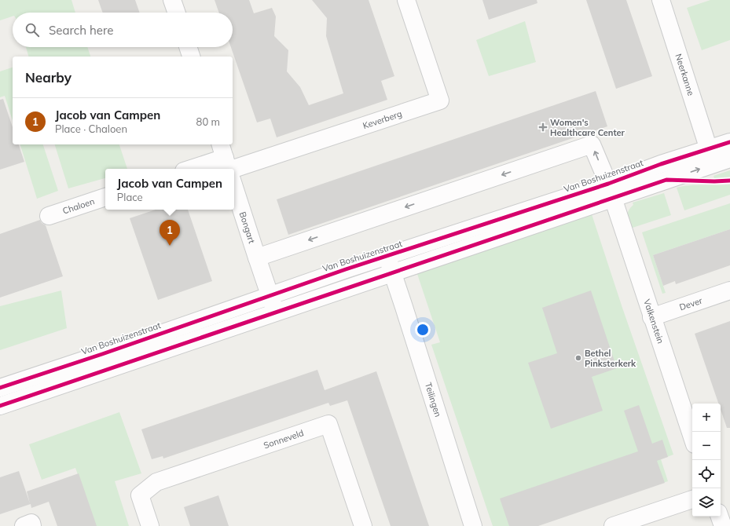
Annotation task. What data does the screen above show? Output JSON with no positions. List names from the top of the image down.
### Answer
{
  "streets": {
    "street": [
      "Neerkanne",
      "Keverberg",
      "Van Boshuizenstraat",
      "Chaloen",
      "Bongart",
      "Dever",
      "Valkenstein",
      "Teilingen",
      "Sonneveld"
    ]
  },
  "crossings": [
    ["Neerkanne", "Van Boshuizenstraat"],
    ["Van Boshuizenstraat", "Bongart"],
    ["Van Boshuizenstraat", "Valkenstein"],
    ["Van Boshuizenstraat", "Teilingen"],
    ["Dever", "Valkenstein"]
  ],
  "places": {
    "health": ["Women's Healthcare Center"],
    "other": ["Bethel Pinksterkerk"]
  },
  "page": {
    "search": "Search here",
    "heading": "Nearby",
    "list": [
      {
        "mark": "1",
        "name": "Jacob van Campen",
        "note": "Place · Chaloen",
        "value": "80 m"
      }
    ],
    "popup": ["Jacob van Campen", "Place"],
    "pins": "1",
    "map_buttons": ["+", "−"]
  }
}
